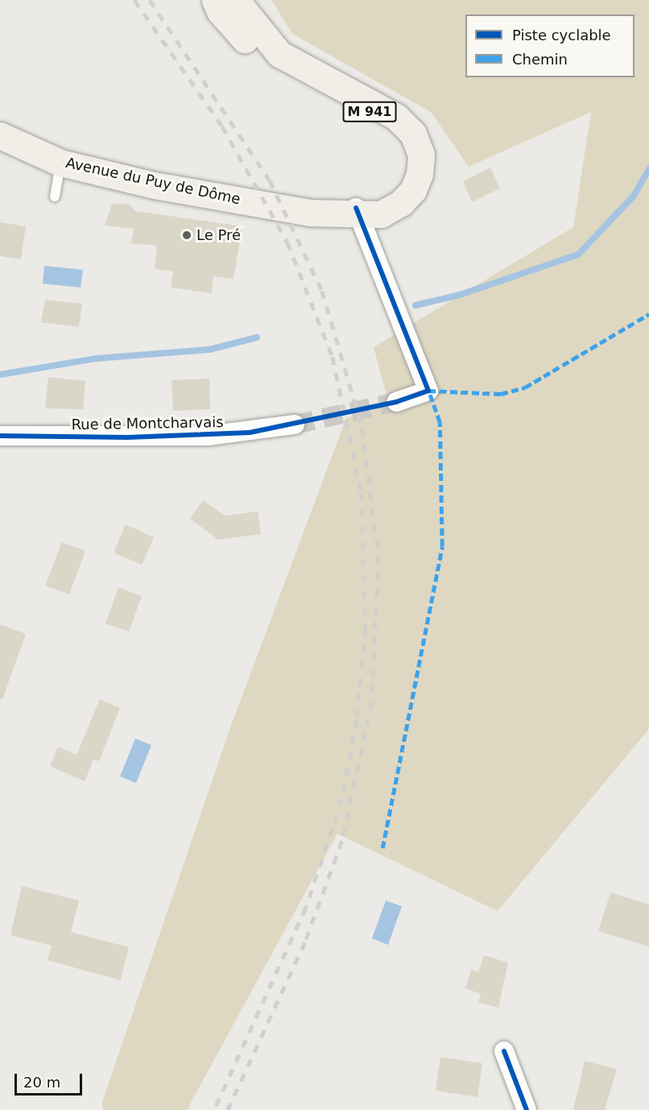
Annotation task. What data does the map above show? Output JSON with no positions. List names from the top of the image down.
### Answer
{
  "streets": {
    "main road": ["M 941", "Avenue du Puy de Dôme"],
    "street": ["Rue de Montcharvais"]
  },
  "places": ["Le Pré"],
  "legend": ["Piste cyclable", "Chemin"],
  "scale_bar": "20 m"
}
